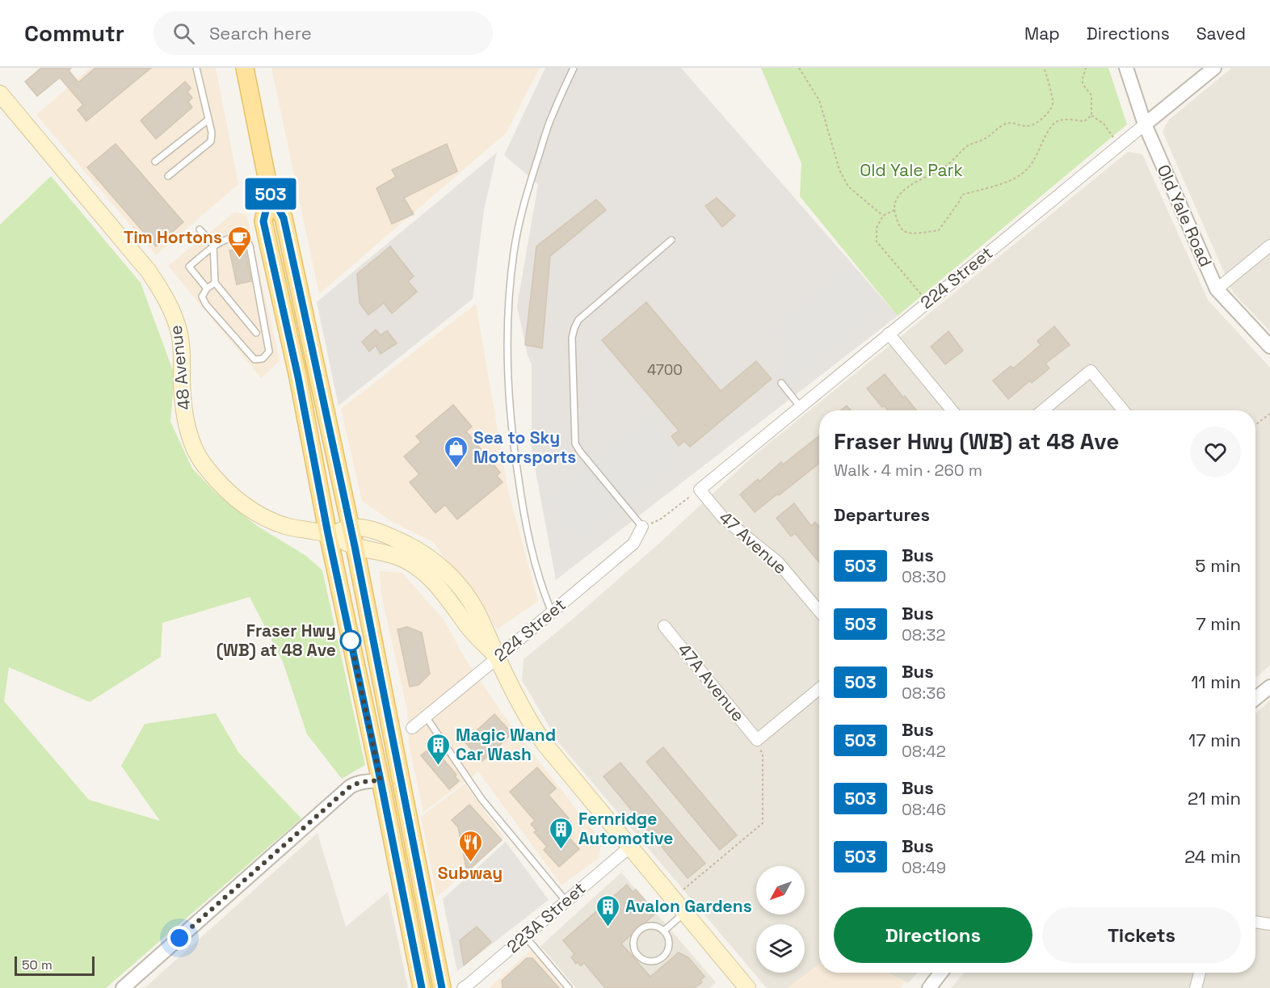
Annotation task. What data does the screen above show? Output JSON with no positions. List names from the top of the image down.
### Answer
{
  "streets": {
    "main road": ["48 Avenue"],
    "street": [
      "Old Yale Road",
      "224 Street",
      "47 Avenue",
      "47A Avenue",
      "223A Street"
    ]
  },
  "crossings": [
    ["Old Yale Road", "224 Street"],
    ["224 Street", "48 Avenue"],
    ["224 Street", "47 Avenue"],
    ["48 Avenue", "223A Street"]
  ],
  "parks": ["Old Yale Park"],
  "places": {
    "cafe": ["Tim Hortons"],
    "shop": ["Sea to Sky Motorsports"],
    "other": ["Fraser Hwy (WB) at 48 Ave"],
    "building": ["Magic Wand Car Wash", "Fernridge Automotive", "Avalon Gardens"],
    "restaurant": ["Subway"]
  },
  "lines": ["bus line 503"],
  "house_numbers": ["4700"],
  "scale_bar": "50 m",
  "north": "bottom left",
  "page": {
    "header": "Commutr",
    "search": "Search here",
    "nav": ["Map", "Directions", "Saved"],
    "on_map": "503",
    "heading": [
      ["Fraser Hwy (WB) at 48 Ave", "Walk · 4 min · 260 m"],
      "Departures"
    ],
    "list": [
      {
        "mark": "503",
        "name": "Bus",
        "note": "08:30",
        "value": "5 min"
      },
      {
        "mark": "503",
        "name": "Bus",
        "note": "08:32",
        "value": "7 min"
      },
      {
        "mark": "503",
        "name": "Bus",
        "note": "08:36",
        "value": "11 min"
      },
      {
        "mark": "503",
        "name": "Bus",
        "note": "08:42",
        "value": "17 min"
      },
      {
        "mark": "503",
        "name": "Bus",
        "note": "08:46",
        "value": "21 min"
      },
      {
        "mark": "503",
        "name": "Bus",
        "note": "08:49",
        "value": "24 min"
      }
    ],
    "buttons": ["Directions", "Tickets"],
    "scale": "50 m"
  }
}
